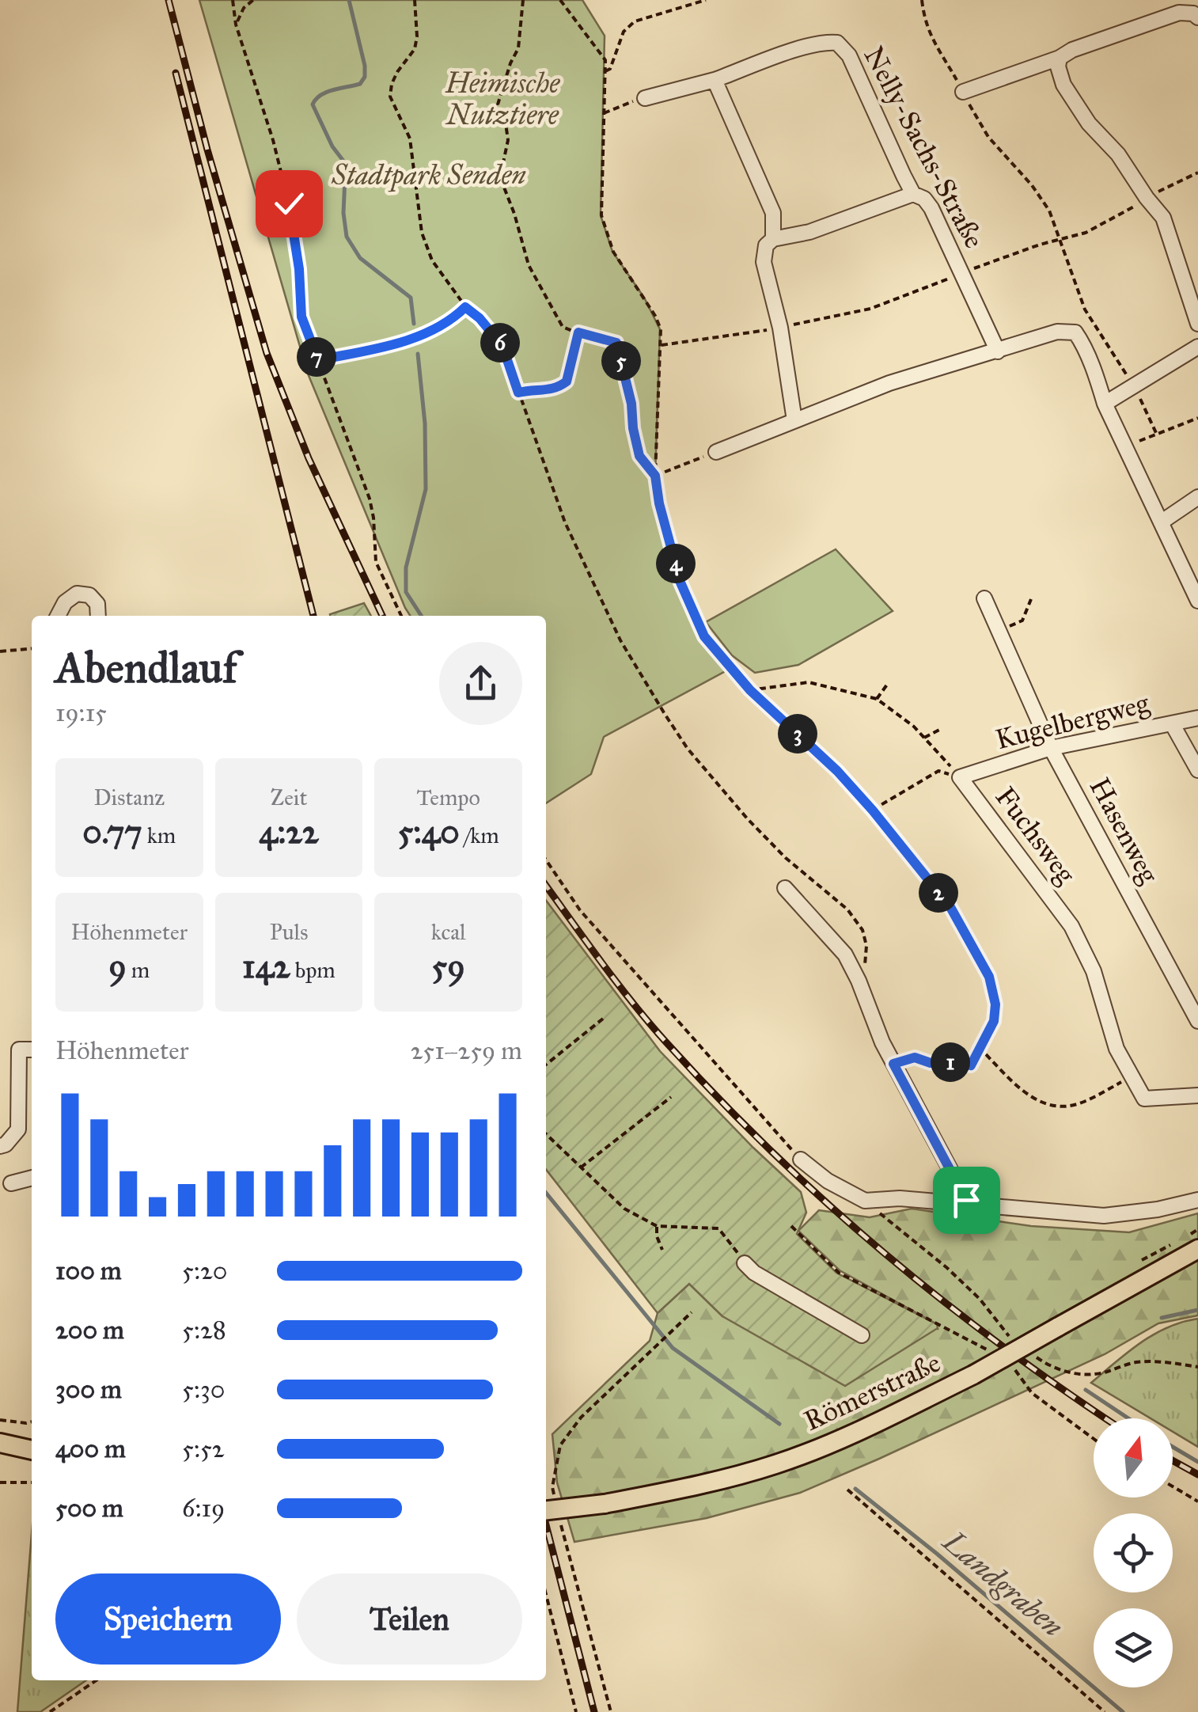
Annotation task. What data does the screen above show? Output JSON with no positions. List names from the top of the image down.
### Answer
{
  "streets": {
    "main road": ["Römerstraße"],
    "street": [
      "Nelly-Sachs-Straße",
      "Kugelbergweg",
      "Hasenweg",
      "Fuchsweg"
    ]
  },
  "crossings": [
    ["Kugelbergweg", "Hasenweg"],
    ["Kugelbergweg", "Fuchsweg"]
  ],
  "water": ["Landgraben"],
  "parks": ["Heimische Nutztiere", "Stadtpark Senden"],
  "north": "top",
  "page": {
    "pins": [
      "6",
      "7",
      "5",
      "4",
      "3",
      "2",
      "1"
    ],
    "heading": ["Abendlauf", "19:15"],
    "stats": [
      ["Distanz", "0.77 km"],
      ["Zeit", "4:22"],
      ["Tempo", "5:40 /km"],
      ["Höhenmeter", "9 m"],
      ["Puls", "142 bpm"],
      ["kcal", "59"]
    ],
    "chart": ["Höhenmeter", "251–259 m"],
    "list": [
      {
        "name": "100 m",
        "note": "5:20"
      },
      {
        "name": "200 m",
        "note": "5:28"
      },
      {
        "name": "300 m",
        "note": "5:30"
      },
      {
        "name": "400 m",
        "note": "5:52"
      },
      {
        "name": "500 m",
        "note": "6:19"
      }
    ],
    "buttons": ["Speichern", "Teilen"]
  }
}
